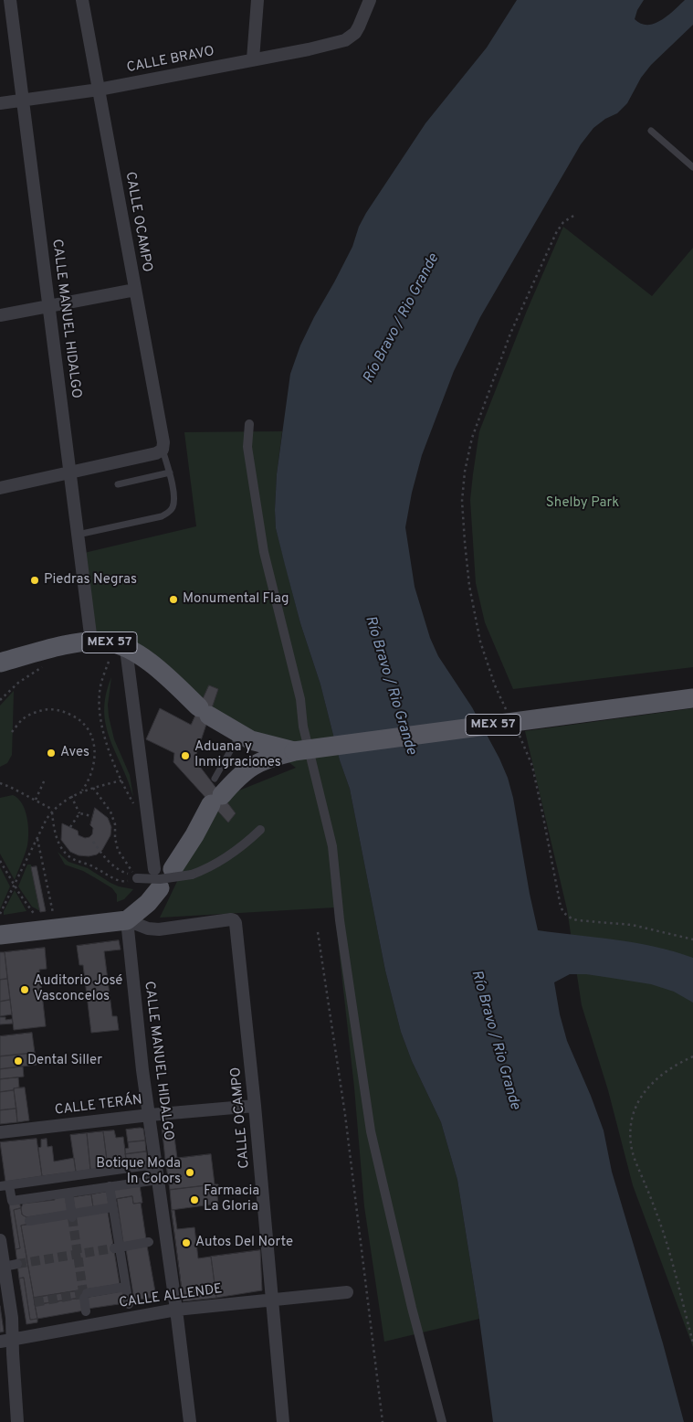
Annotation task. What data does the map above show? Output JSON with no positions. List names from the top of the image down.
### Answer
{
  "streets": {
    "main road": ["MEX 57"],
    "street": [
      "CALLE BRAVO",
      "CALLE OCAMPO",
      "CALLE MANUEL HIDALGO",
      "CALLE TERÁN",
      "CALLE ALLENDE"
    ]
  },
  "crossings": [
    ["CALLE BRAVO", "CALLE OCAMPO"],
    ["CALLE BRAVO", "CALLE MANUEL HIDALGO"],
    ["CALLE OCAMPO", "CALLE MANUEL HIDALGO"],
    ["CALLE OCAMPO", "CALLE TERÁN"],
    ["CALLE OCAMPO", "CALLE ALLENDE"],
    ["CALLE MANUEL HIDALGO", "MEX 57"],
    ["CALLE MANUEL HIDALGO", "CALLE TERÁN"],
    ["CALLE MANUEL HIDALGO", "CALLE ALLENDE"]
  ],
  "water": ["Río Bravo / Rio Grande"],
  "parks": ["Shelby Park"],
  "places": [
    "Piedras Negras",
    "Monumental Flag",
    "Aves",
    "Aduana y Inmigraciones",
    "Auditorio José Vasconcelos",
    "Dental Siller",
    "Botique Moda In Colors",
    "Farmacia La Gloria",
    "Autos Del Norte"
  ]
}
